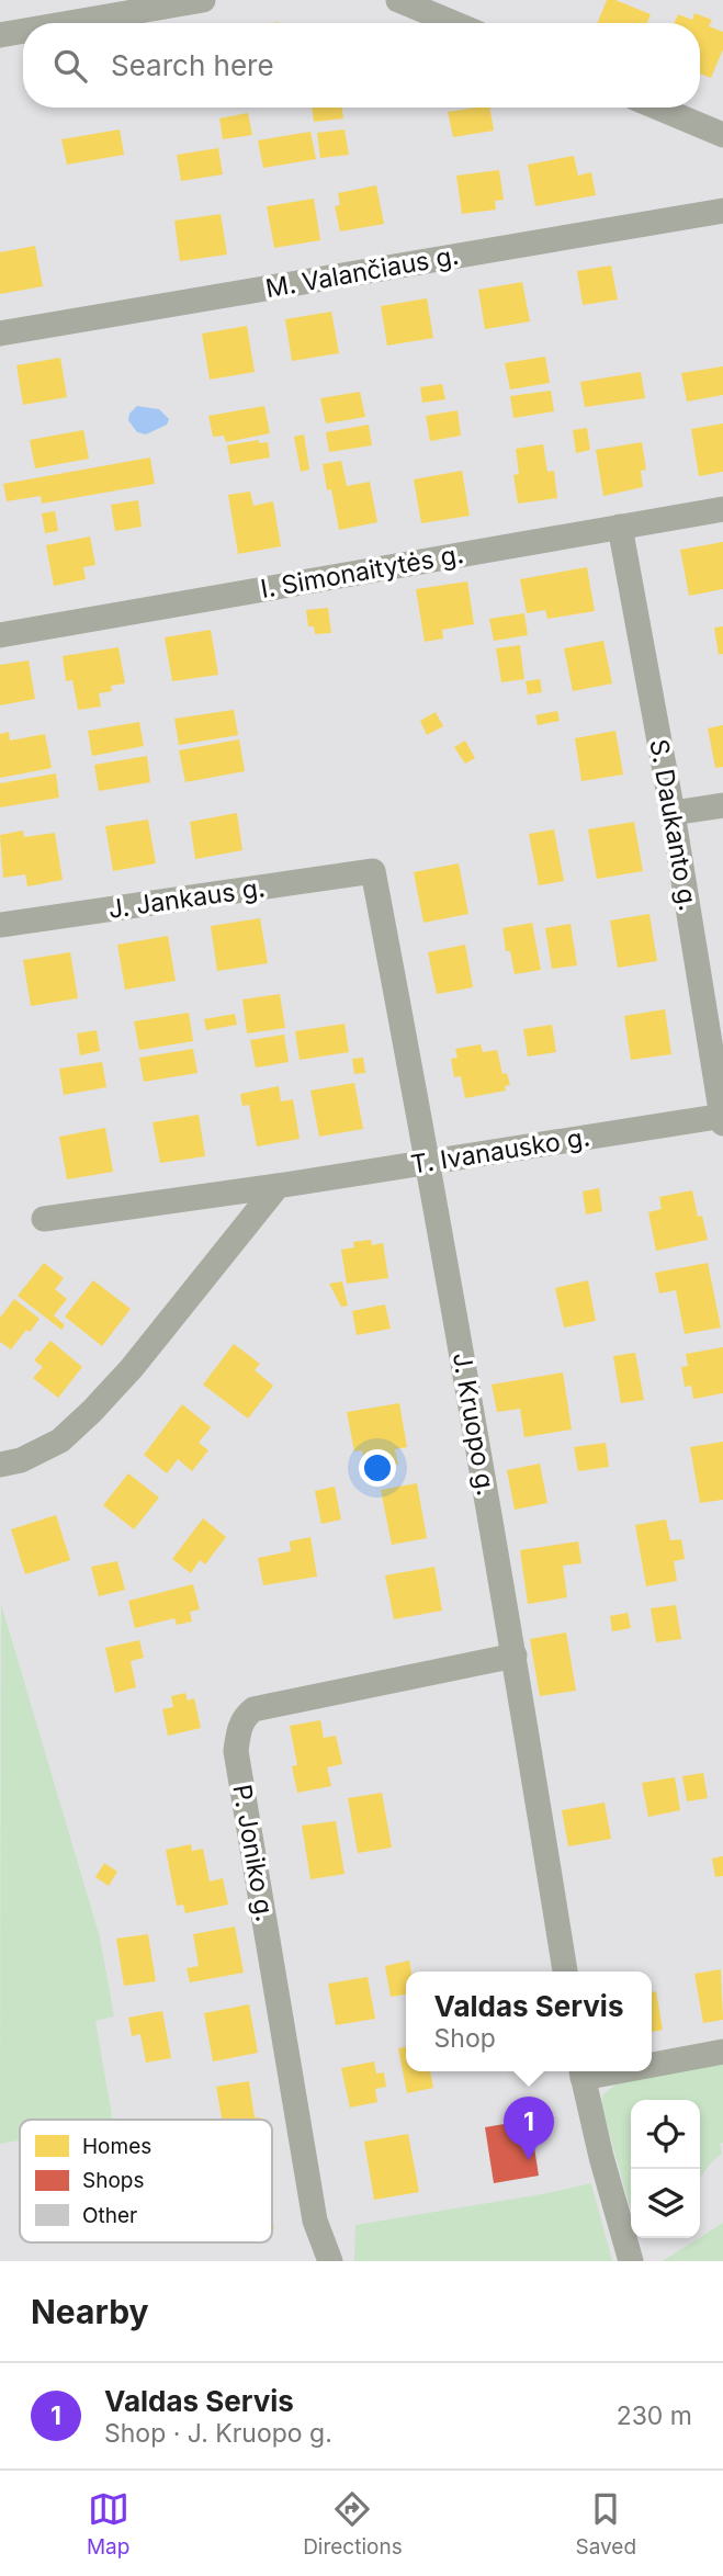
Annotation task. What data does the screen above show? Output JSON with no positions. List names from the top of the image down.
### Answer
{
  "streets": {
    "street": [
      "M. Valančiaus g.",
      "I. Simonaitytės g.",
      "S. Daukanto g.",
      "J. Jankaus g.",
      "T. Ivanausko g.",
      "J. Kruopo g.",
      "P. Joniko g."
    ]
  },
  "crossings": [
    ["I. Simonaitytės g.", "S. Daukanto g."],
    ["S. Daukanto g.", "T. Ivanausko g."],
    ["J. Jankaus g.", "J. Kruopo g."],
    ["T. Ivanausko g.", "J. Kruopo g."],
    ["J. Kruopo g.", "P. Joniko g."]
  ],
  "legend": ["Homes", "Shops", "Other"],
  "page": {
    "search": "Search here",
    "popup": ["Valdas Servis", "Shop"],
    "pins": "1",
    "heading": "Nearby",
    "list": [
      {
        "mark": "1",
        "name": "Valdas Servis",
        "note": "Shop · J. Kruopo g.",
        "value": "230 m"
      }
    ],
    "nav": ["Map", "Directions", "Saved"]
  }
}
